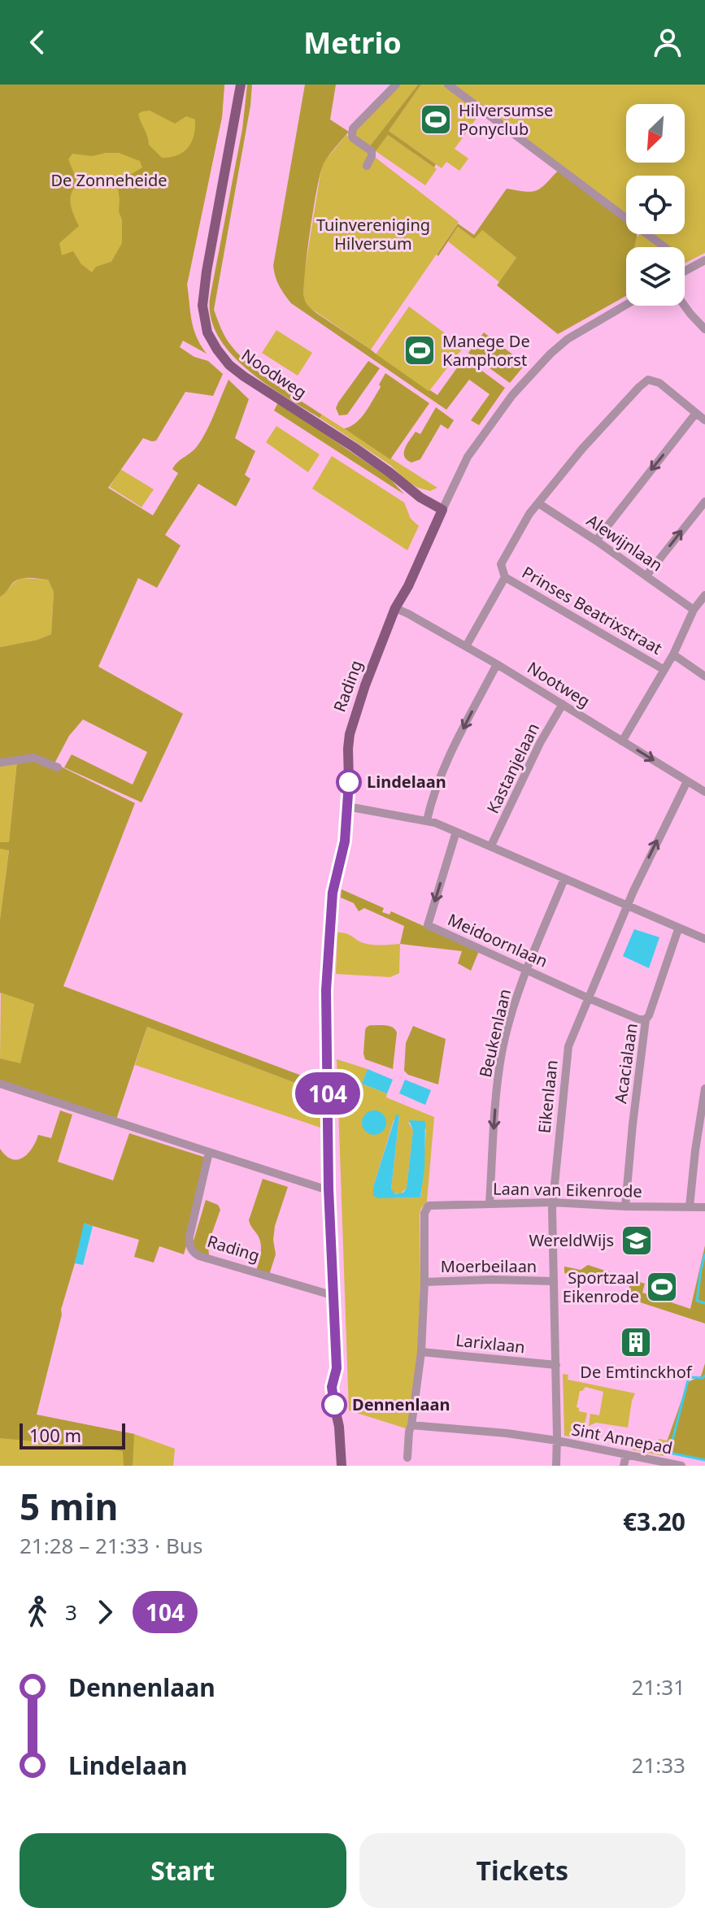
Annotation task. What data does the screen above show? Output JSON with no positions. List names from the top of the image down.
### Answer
{
  "streets": {
    "main road": ["Noodweg", "Rading"],
    "street": [
      "Alewijnlaan",
      "Prinses Beatrixstraat",
      "Nootweg",
      "Kastanjelaan",
      "Meidoornlaan",
      "Beukenlaan",
      "Acacialaan",
      "Eikenlaan",
      "Laan van Eikenrode",
      "Moerbeilaan",
      "Larixlaan",
      "Sint Annepad"
    ]
  },
  "crossings": [
    ["Noodweg", "Rading"],
    ["Nootweg", "Rading"],
    ["Nootweg", "Kastanjelaan"],
    ["Nootweg", "Eikenlaan"],
    ["Meidoornlaan", "Beukenlaan"],
    ["Meidoornlaan", "Acacialaan"],
    ["Meidoornlaan", "Eikenlaan"],
    ["Beukenlaan", "Laan van Eikenrode"],
    ["Acacialaan", "Laan van Eikenrode"],
    ["Eikenlaan", "Laan van Eikenrode"],
    ["Eikenlaan", "Moerbeilaan"],
    ["Eikenlaan", "Larixlaan"],
    ["Eikenlaan", "Sint Annepad"],
    ["Laan van Eikenrode", "Moerbeilaan"]
  ],
  "one_way": ["Beukenlaan"],
  "parks": ["De Zonneheide", "Tuinvereniging Hilversum"],
  "places": {
    "sports": ["Hilversumse Ponyclub", "Manege De Kamphorst", "Sportzaal Eikenrode"],
    "other": ["Lindelaan", "Dennenlaan"],
    "school or university": ["WereldWijs"],
    "building": ["De Emtinckhof"]
  },
  "lines": ["bus line 104"],
  "scale_bar": "100 m",
  "north": "bottom left",
  "page": {
    "header": "Metrio",
    "on_map": "104",
    "scale": "100 m",
    "heading": ["5 min", "21:28 – 21:33 · Bus", "€3.20"],
    "legs": ["3", "104"],
    "list": [
      {
        "name": "Dennenlaan",
        "value": "21:31"
      },
      {
        "name": "Lindelaan",
        "value": "21:33"
      }
    ],
    "buttons": ["Start", "Tickets"]
  }
}
